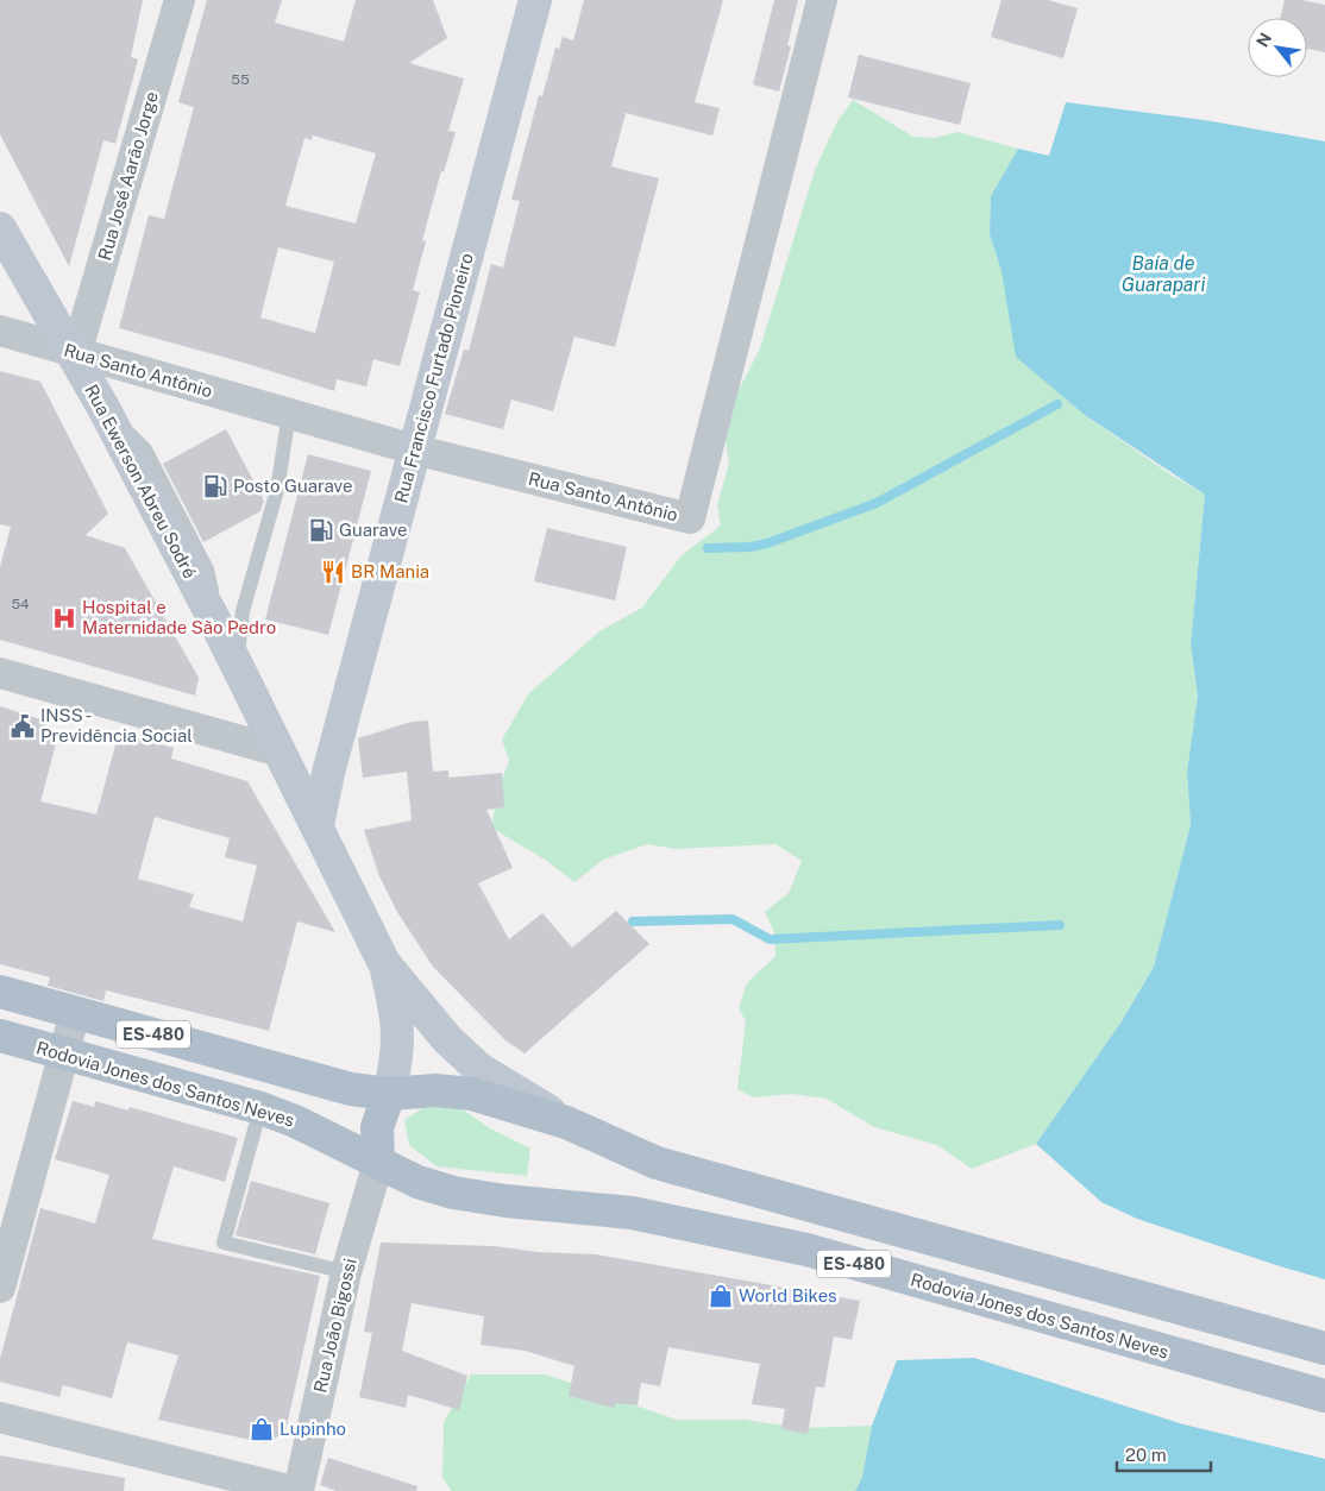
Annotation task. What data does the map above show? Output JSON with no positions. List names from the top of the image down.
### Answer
{
  "streets": {
    "main road": [
      "Rua Francisco Furtado Pioneiro",
      "Rua Ewerson Abreu Sodré",
      "ES-480",
      "Rodovia Jones dos Santos Neves"
    ],
    "street": ["Rua José Aarão Jorge", "Rua Santo Antônio", "Rua João Bigossi"]
  },
  "crossings": [
    ["Rua José Aarão Jorge", "Rua Santo Antônio"],
    ["Rua José Aarão Jorge", "Rua Ewerson Abreu Sodré"],
    ["Rua Santo Antônio", "Rua Francisco Furtado Pioneiro"],
    ["Rua Santo Antônio", "Rua Ewerson Abreu Sodré"],
    ["Rua Francisco Furtado Pioneiro", "Rua Ewerson Abreu Sodré"],
    ["Rua Ewerson Abreu Sodré", "ES-480"],
    ["Rodovia Jones dos Santos Neves", "Rua João Bigossi"]
  ],
  "water": ["Baía de Guarapari"],
  "places": {
    "fuel station": ["Posto Guarave", "Guarave"],
    "restaurant": ["BR Mania"],
    "hospital": ["Hospital e Maternidade São Pedro"],
    "public building": ["INSS - Previdência Social"],
    "shop": ["World Bikes", "Lupinho"]
  },
  "house_numbers": ["55", "54"],
  "scale_bar": "20 m",
  "north": "top left"
}
